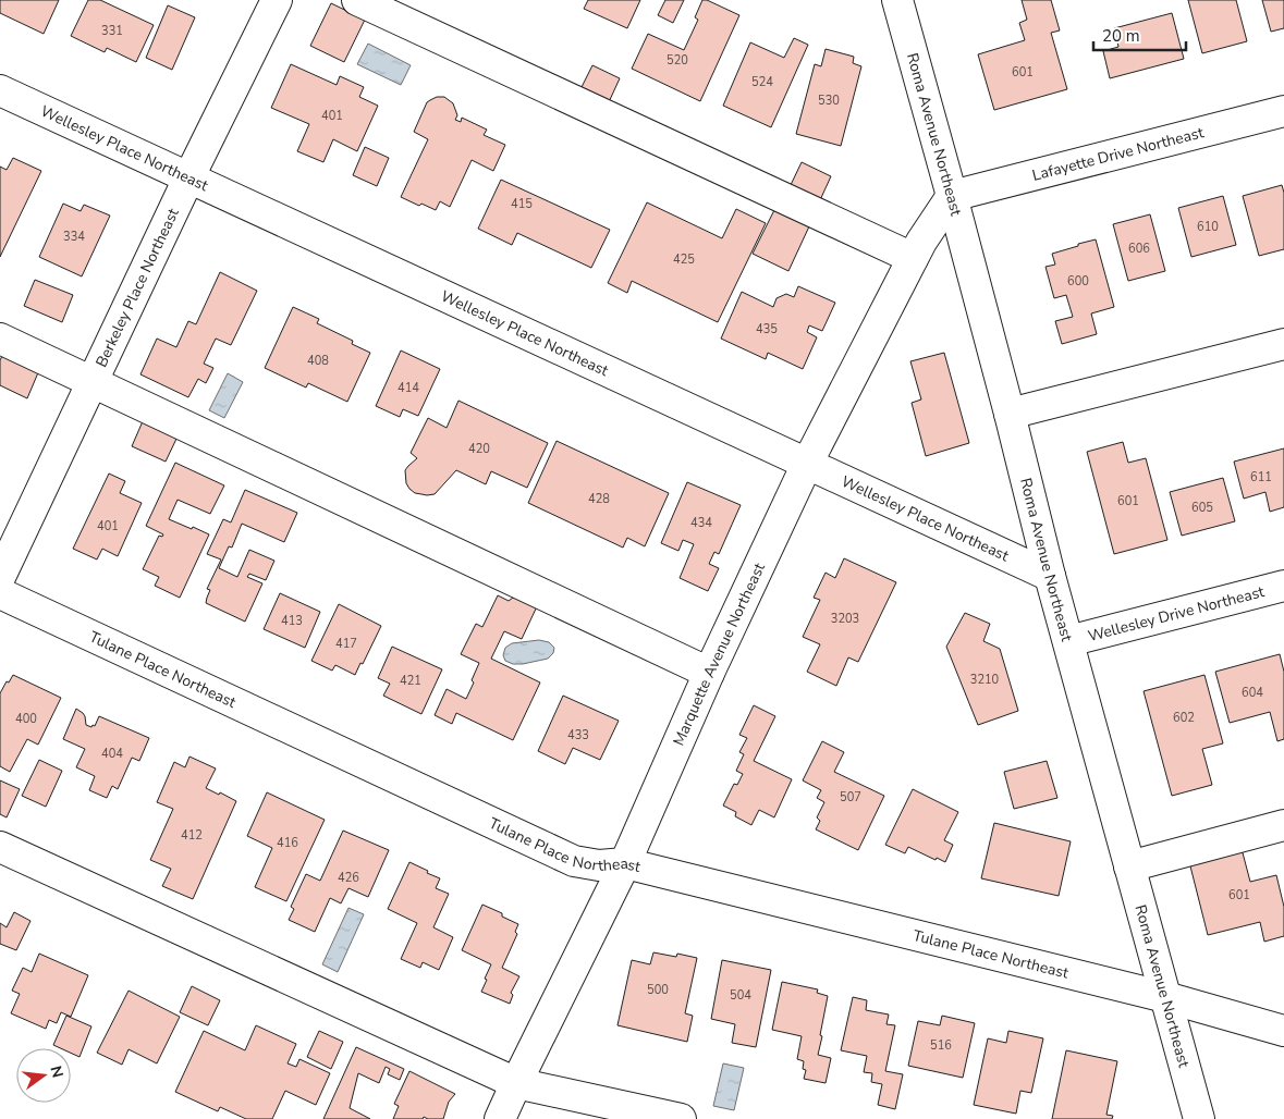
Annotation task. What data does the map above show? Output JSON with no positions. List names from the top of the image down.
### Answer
{
  "streets": {
    "street": [
      "Roma Avenue Northeast",
      "Wellesley Place Northeast",
      "Lafayette Drive Northeast",
      "Berkeley Place Northeast",
      "Wellesley Drive Northeast",
      "Marquette Avenue Northeast",
      "Tulane Place Northeast"
    ]
  },
  "crossings": [
    ["Roma Avenue Northeast", "Wellesley Place Northeast"],
    ["Roma Avenue Northeast", "Lafayette Drive Northeast"],
    ["Roma Avenue Northeast", "Wellesley Drive Northeast"],
    ["Roma Avenue Northeast", "Marquette Avenue Northeast"],
    ["Roma Avenue Northeast", "Tulane Place Northeast"],
    ["Wellesley Place Northeast", "Berkeley Place Northeast"],
    ["Wellesley Place Northeast", "Marquette Avenue Northeast"],
    ["Lafayette Drive Northeast", "Marquette Avenue Northeast"],
    ["Marquette Avenue Northeast", "Tulane Place Northeast"]
  ],
  "house_numbers": [
    "331",
    "520",
    "601",
    "524",
    "530",
    "401",
    "415",
    "610",
    "334",
    "606",
    "425",
    "600",
    "435",
    "408",
    "414",
    "420",
    "611",
    "428",
    "601",
    "605",
    "434",
    "401",
    "3203",
    "413",
    "417",
    "3210",
    "421",
    "604",
    "602",
    "400",
    "433",
    "404",
    "507",
    "412",
    "416",
    "426",
    "601",
    "500",
    "504",
    "516"
  ],
  "scale_bar": "20 m",
  "north": "right"
}
